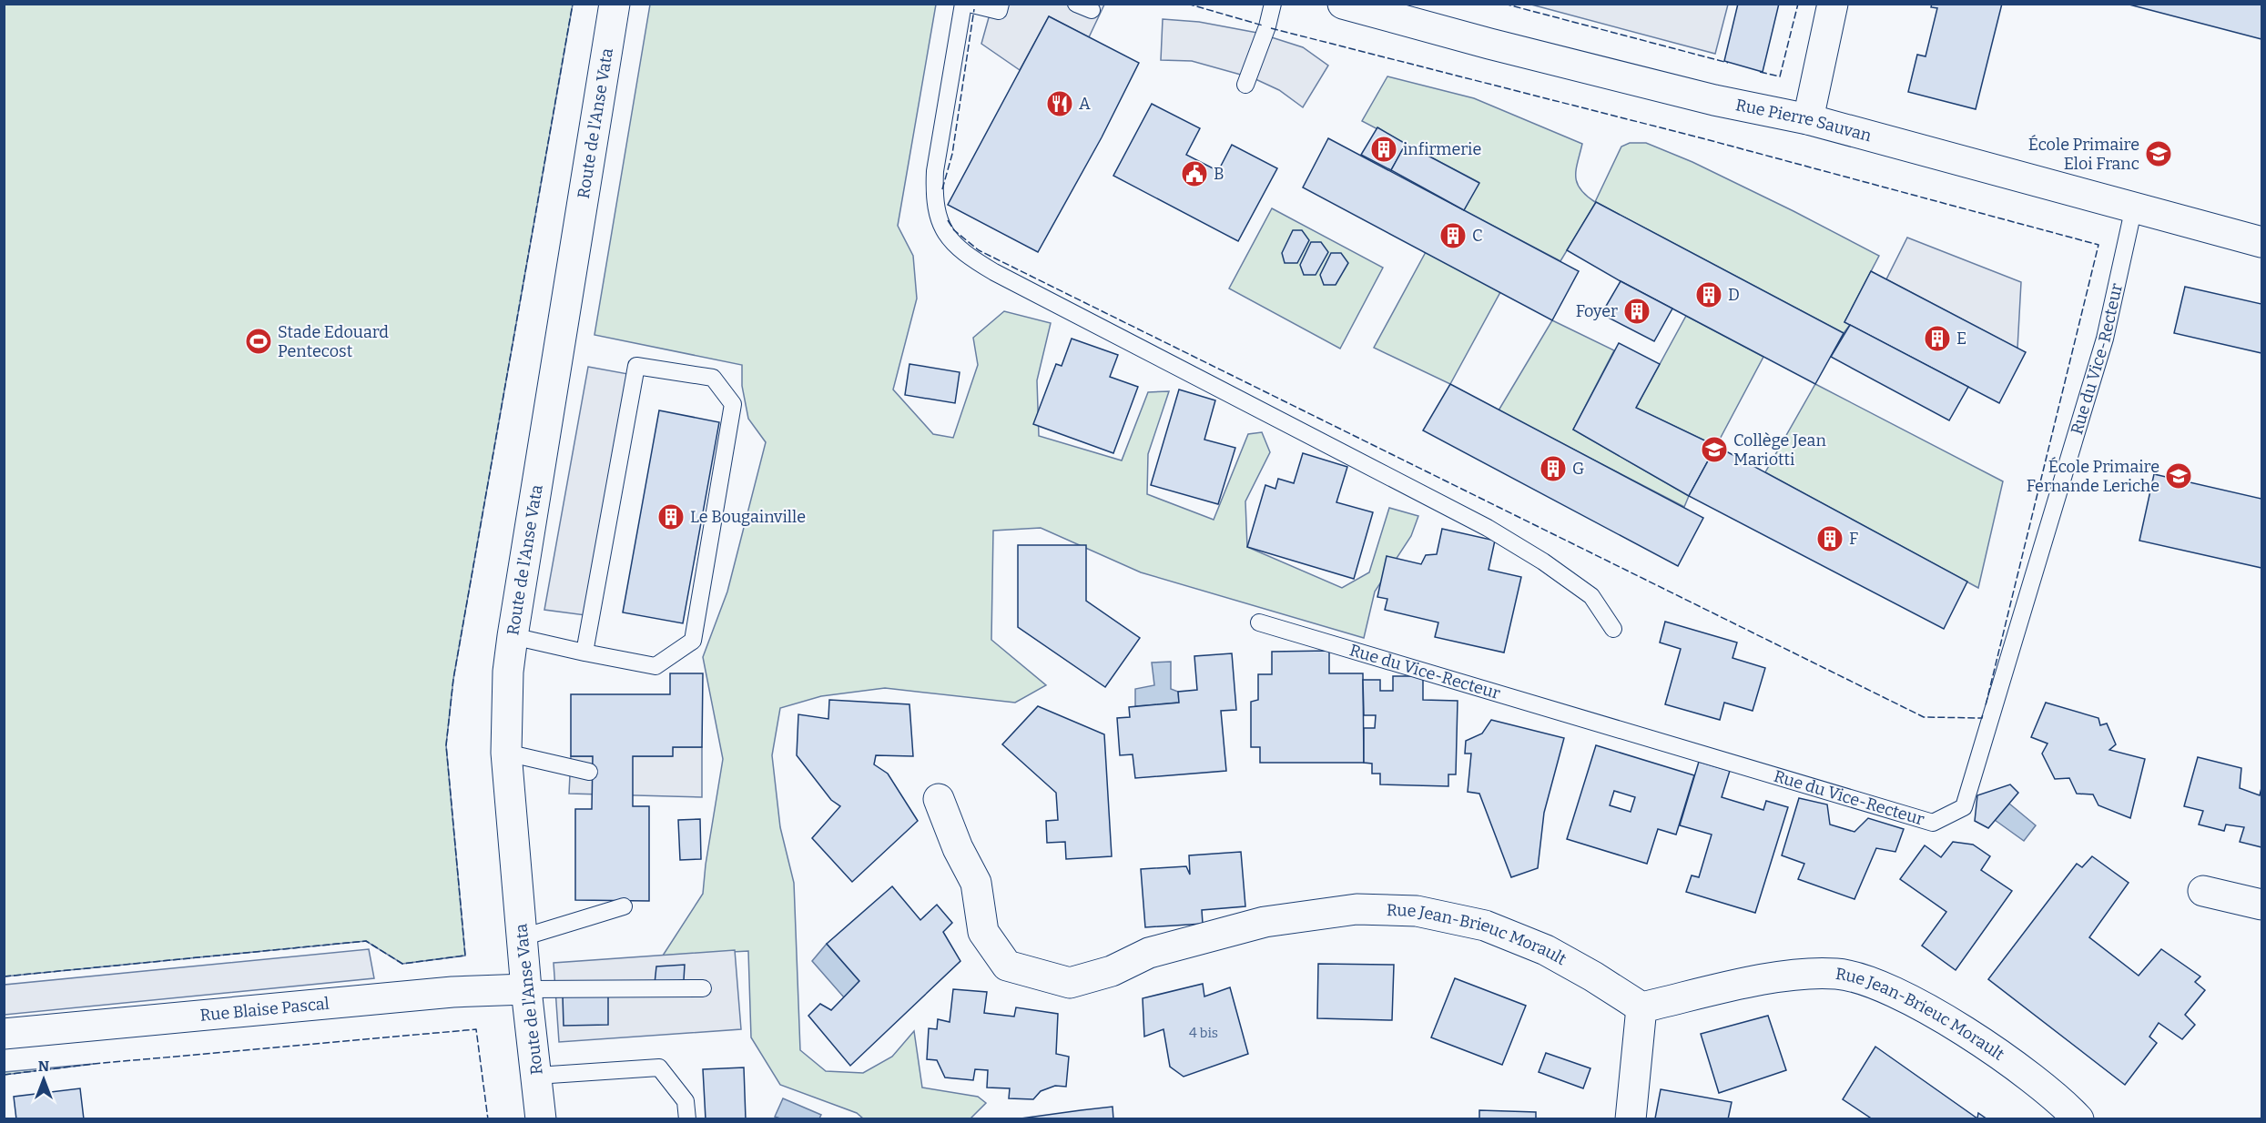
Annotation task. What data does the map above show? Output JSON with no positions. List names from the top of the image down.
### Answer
{
  "streets": {
    "street": [
      "Rue Pierre Sauvan",
      "Route de l'Anse Vata",
      "Rue Jean-Brieuc Morault",
      "Rue Blaise Pascal"
    ],
    "lane": ["Rue du Vice-Recteur"]
  },
  "crossings": [
    ["Rue Pierre Sauvan", "Rue du Vice-Recteur"],
    ["Route de l'Anse Vata", "Rue Blaise Pascal"]
  ],
  "places": {
    "restaurant": ["A"],
    "building": [
      "infirmerie",
      "C",
      "D",
      "Foyer",
      "E",
      "G",
      "Le Bougainville",
      "F"
    ],
    "school or university": ["École Primaire Eloi Franc", "Collège Jean Mariotti", "École Primaire Fernande Leriche"],
    "public building": ["B"],
    "sports": ["Stade Edouard Pentecost"]
  },
  "house_numbers": ["4 bis"],
  "north": "top"
}
